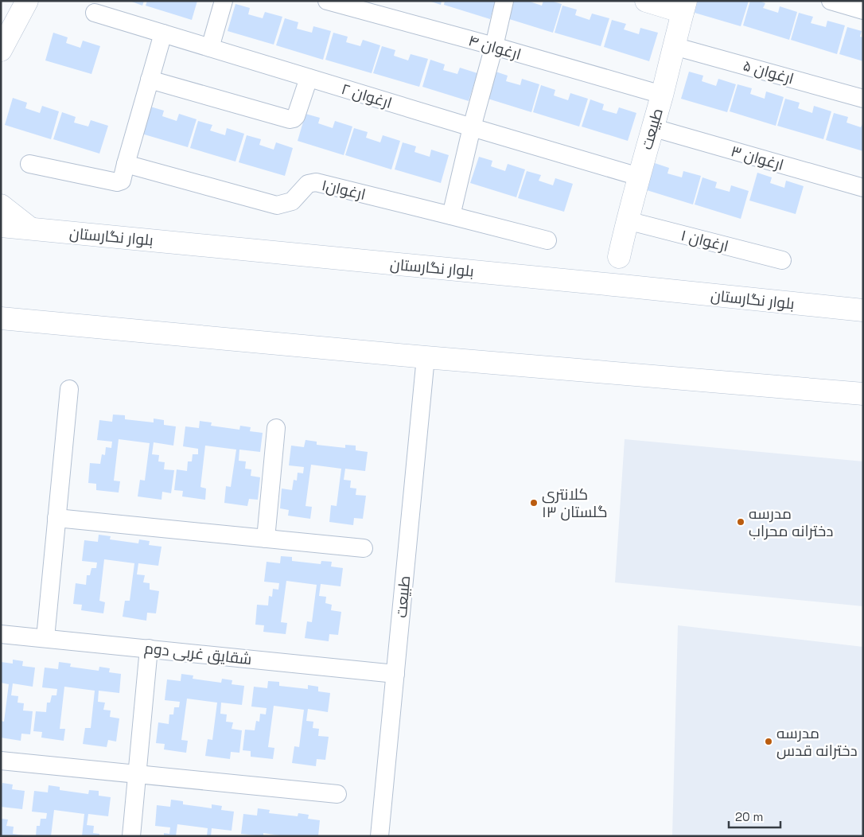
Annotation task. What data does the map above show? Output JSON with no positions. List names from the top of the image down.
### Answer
{
  "streets": {
    "main road": ["طبیعت", "بلوار نگارستان"],
    "street": [
      "ارغوان ۴",
      "ارغوان ۵",
      "ارغوان ۲",
      "ارغوان ۳",
      "ارغوان۱",
      "ارغوان ۱",
      "شقایق غربی دوم"
    ]
  },
  "crossings": [
    ["ارغوان ۴", "طبیعت"],
    ["ارغوان ۵", "طبیعت"],
    ["ارغوان ۲", "طبیعت"],
    ["طبیعت", "ارغوان ۳"],
    ["طبیعت", "ارغوان ۱"],
    ["طبیعت", "شقایق غربی دوم"]
  ],
  "places": ["کلانتری ۱۳ گلستان", "مدرسه دخترانه محراب", "مدرسه دخترانه قدس"],
  "scale_bar": "20 m"
}
